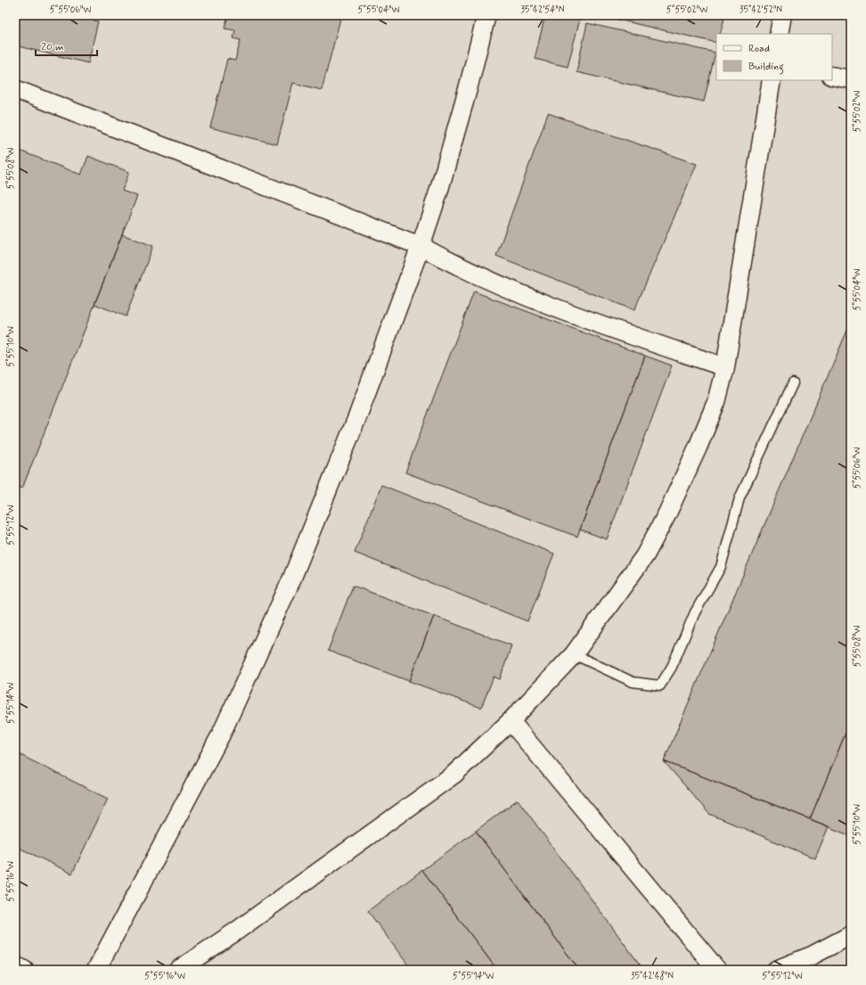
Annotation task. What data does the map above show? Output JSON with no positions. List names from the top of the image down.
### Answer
{
  "legend": ["Road", "Building"],
  "scale_bar": "20 m",
  "coordinates": [
    "5°55'06\"W",
    "5°55'04\"W",
    "35°42'54\"N",
    "5°55'02\"W",
    "35°42'52\"N",
    "5°55'08\"W",
    "5°55'10\"W",
    "5°55'12\"W",
    "5°55'14\"W",
    "5°55'16\"W",
    "35°42'48\"N"
  ]
}
